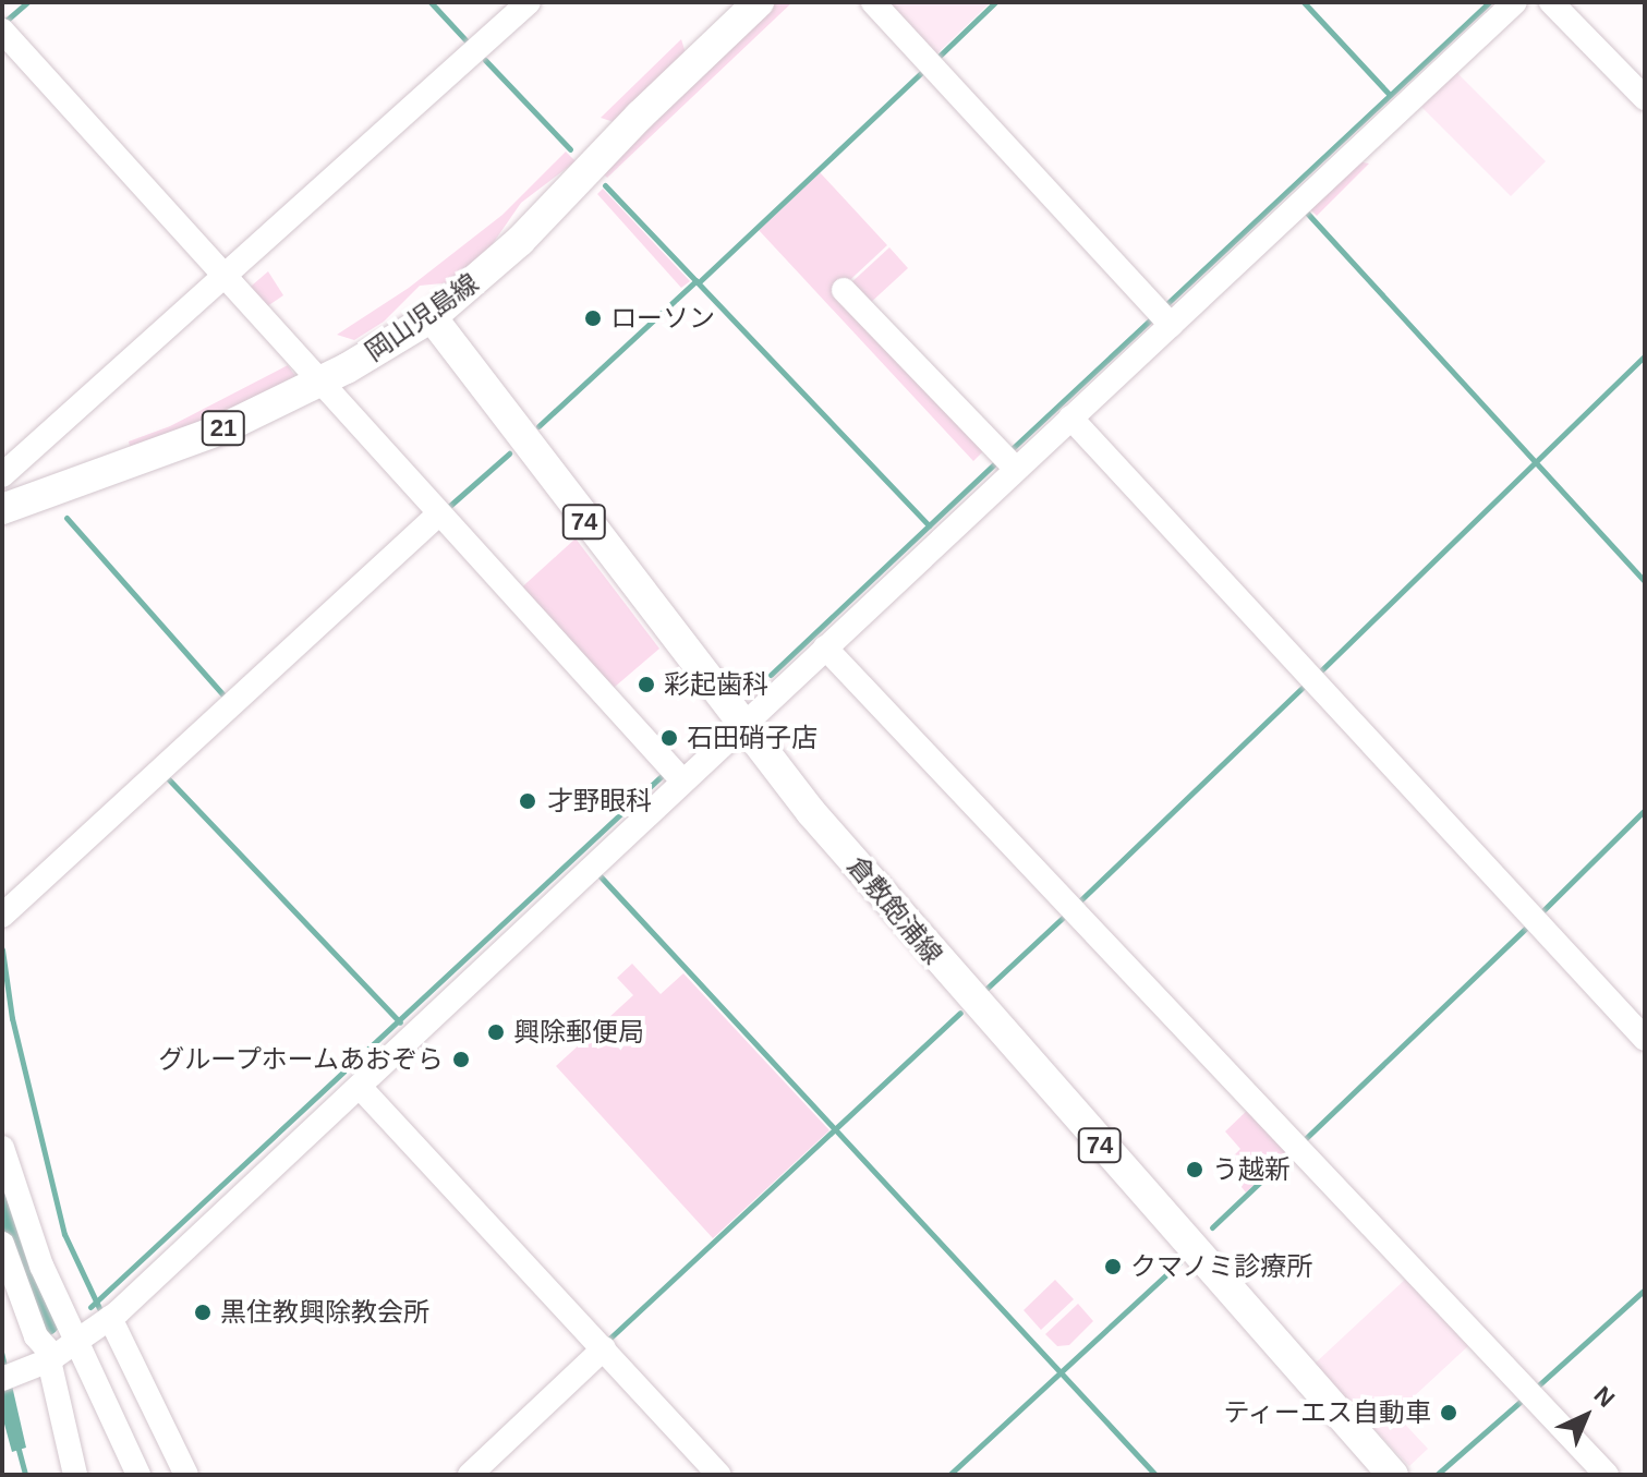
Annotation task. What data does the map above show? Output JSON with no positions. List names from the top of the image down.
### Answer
{
  "streets": {
    "main road": [
      "岡山児島線",
      "21",
      "74",
      "倉敷飽浦線"
    ]
  },
  "crossings": [
    ["岡山児島線", "倉敷飽浦線"]
  ],
  "places": [
    "ローソン",
    "彩起歯科",
    "石田硝子店",
    "才野眼科",
    "興除郵便局",
    "グループホームあおぞら",
    "う越新",
    "クマノミ診療所",
    "黒住教興除教会所",
    "ティーエス自動車"
  ],
  "north": "top right"
}
